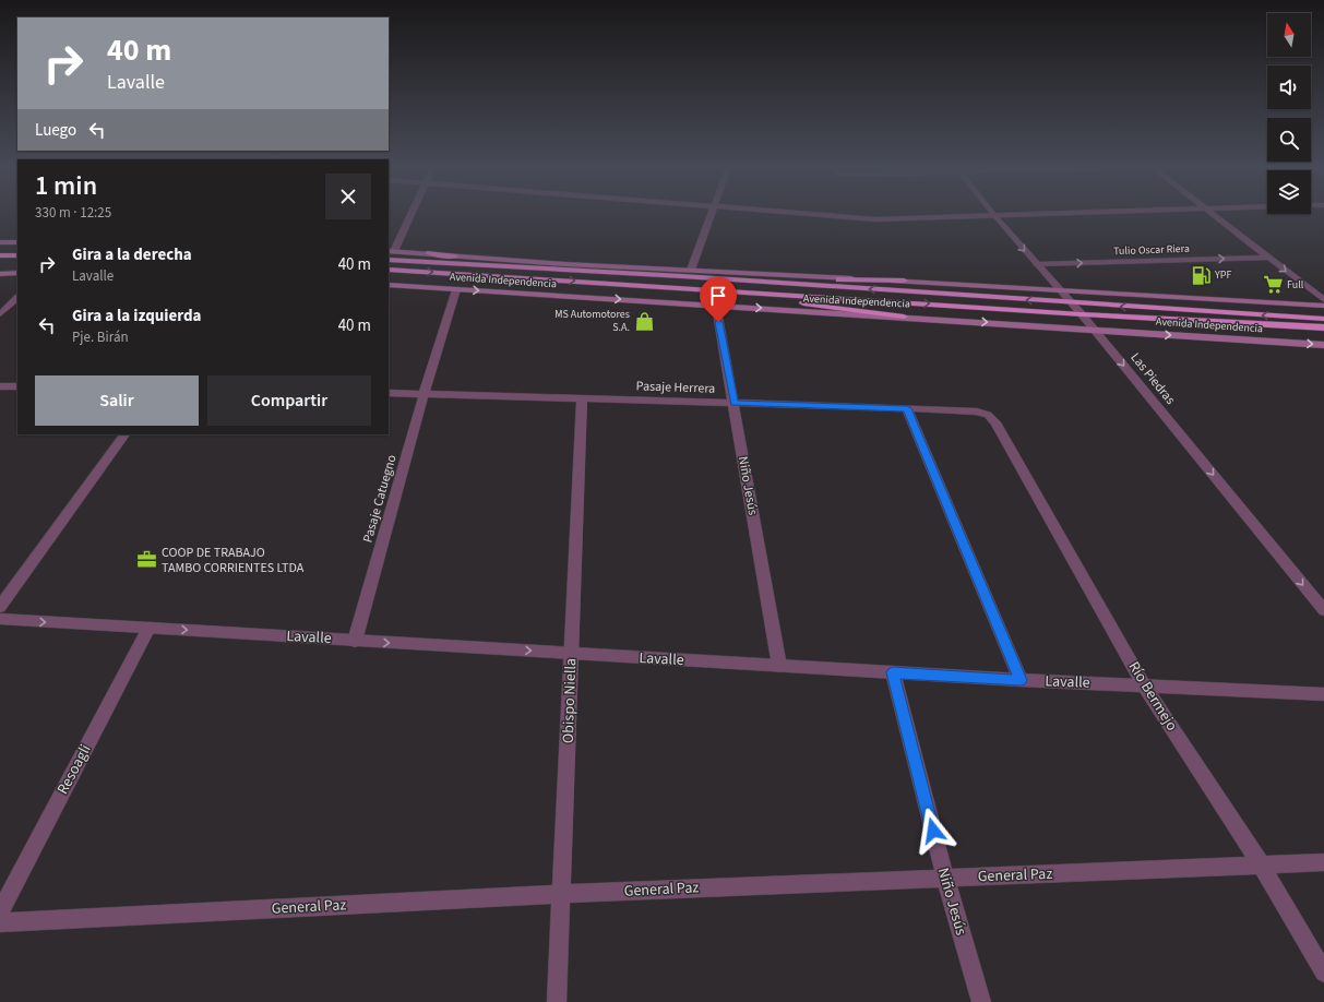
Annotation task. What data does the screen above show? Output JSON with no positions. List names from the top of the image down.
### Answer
{
  "streets": {
    "highway": ["Avenida Independencia"],
    "street": [
      "Tulio Oscar Riera",
      "Las Piedras",
      "Pasaje Herrera",
      "Niño Jesús",
      "Pasaje Catuegno",
      "Lavalle",
      "Río Bermejo",
      "Obispo Niella",
      "Resoagli",
      "General Paz"
    ]
  },
  "crossings": [
    ["Tulio Oscar Riera", "Las Piedras"],
    ["Avenida Independencia", "Las Piedras"],
    ["Avenida Independencia", "Niño Jesús"],
    ["Avenida Independencia", "Pasaje Catuegno"],
    ["Pasaje Herrera", "Niño Jesús"],
    ["Pasaje Herrera", "Pasaje Catuegno"],
    ["Pasaje Herrera", "Río Bermejo"],
    ["Pasaje Herrera", "Obispo Niella"],
    ["Niño Jesús", "Lavalle"],
    ["Niño Jesús", "General Paz"],
    ["Pasaje Catuegno", "Lavalle"],
    ["Lavalle", "Río Bermejo"],
    ["Lavalle", "Obispo Niella"],
    ["Lavalle", "Resoagli"],
    ["Río Bermejo", "General Paz"],
    ["Obispo Niella", "General Paz"]
  ],
  "one_way": ["Tulio Oscar Riera", "Las Piedras", "Lavalle"],
  "places": {
    "fuel station": ["YPF"],
    "supermarket": ["Full"],
    "shop": ["MS Automotores S.A."],
    "office": ["COOP DE TRABAJO TAMBO CORRIENTES LTDA"]
  },
  "north": "top",
  "page": {
    "turn": ["40 m", "Lavalle"],
    "then": "Luego",
    "heading": ["1 min", "330 m · 12:25"],
    "list": [
      {
        "name": "Gira a la derecha",
        "note": "Lavalle",
        "value": "40 m"
      },
      {
        "name": "Gira a la izquierda",
        "note": "Pje. Birán",
        "value": "40 m"
      }
    ],
    "buttons": ["Salir", "Compartir"]
  }
}
